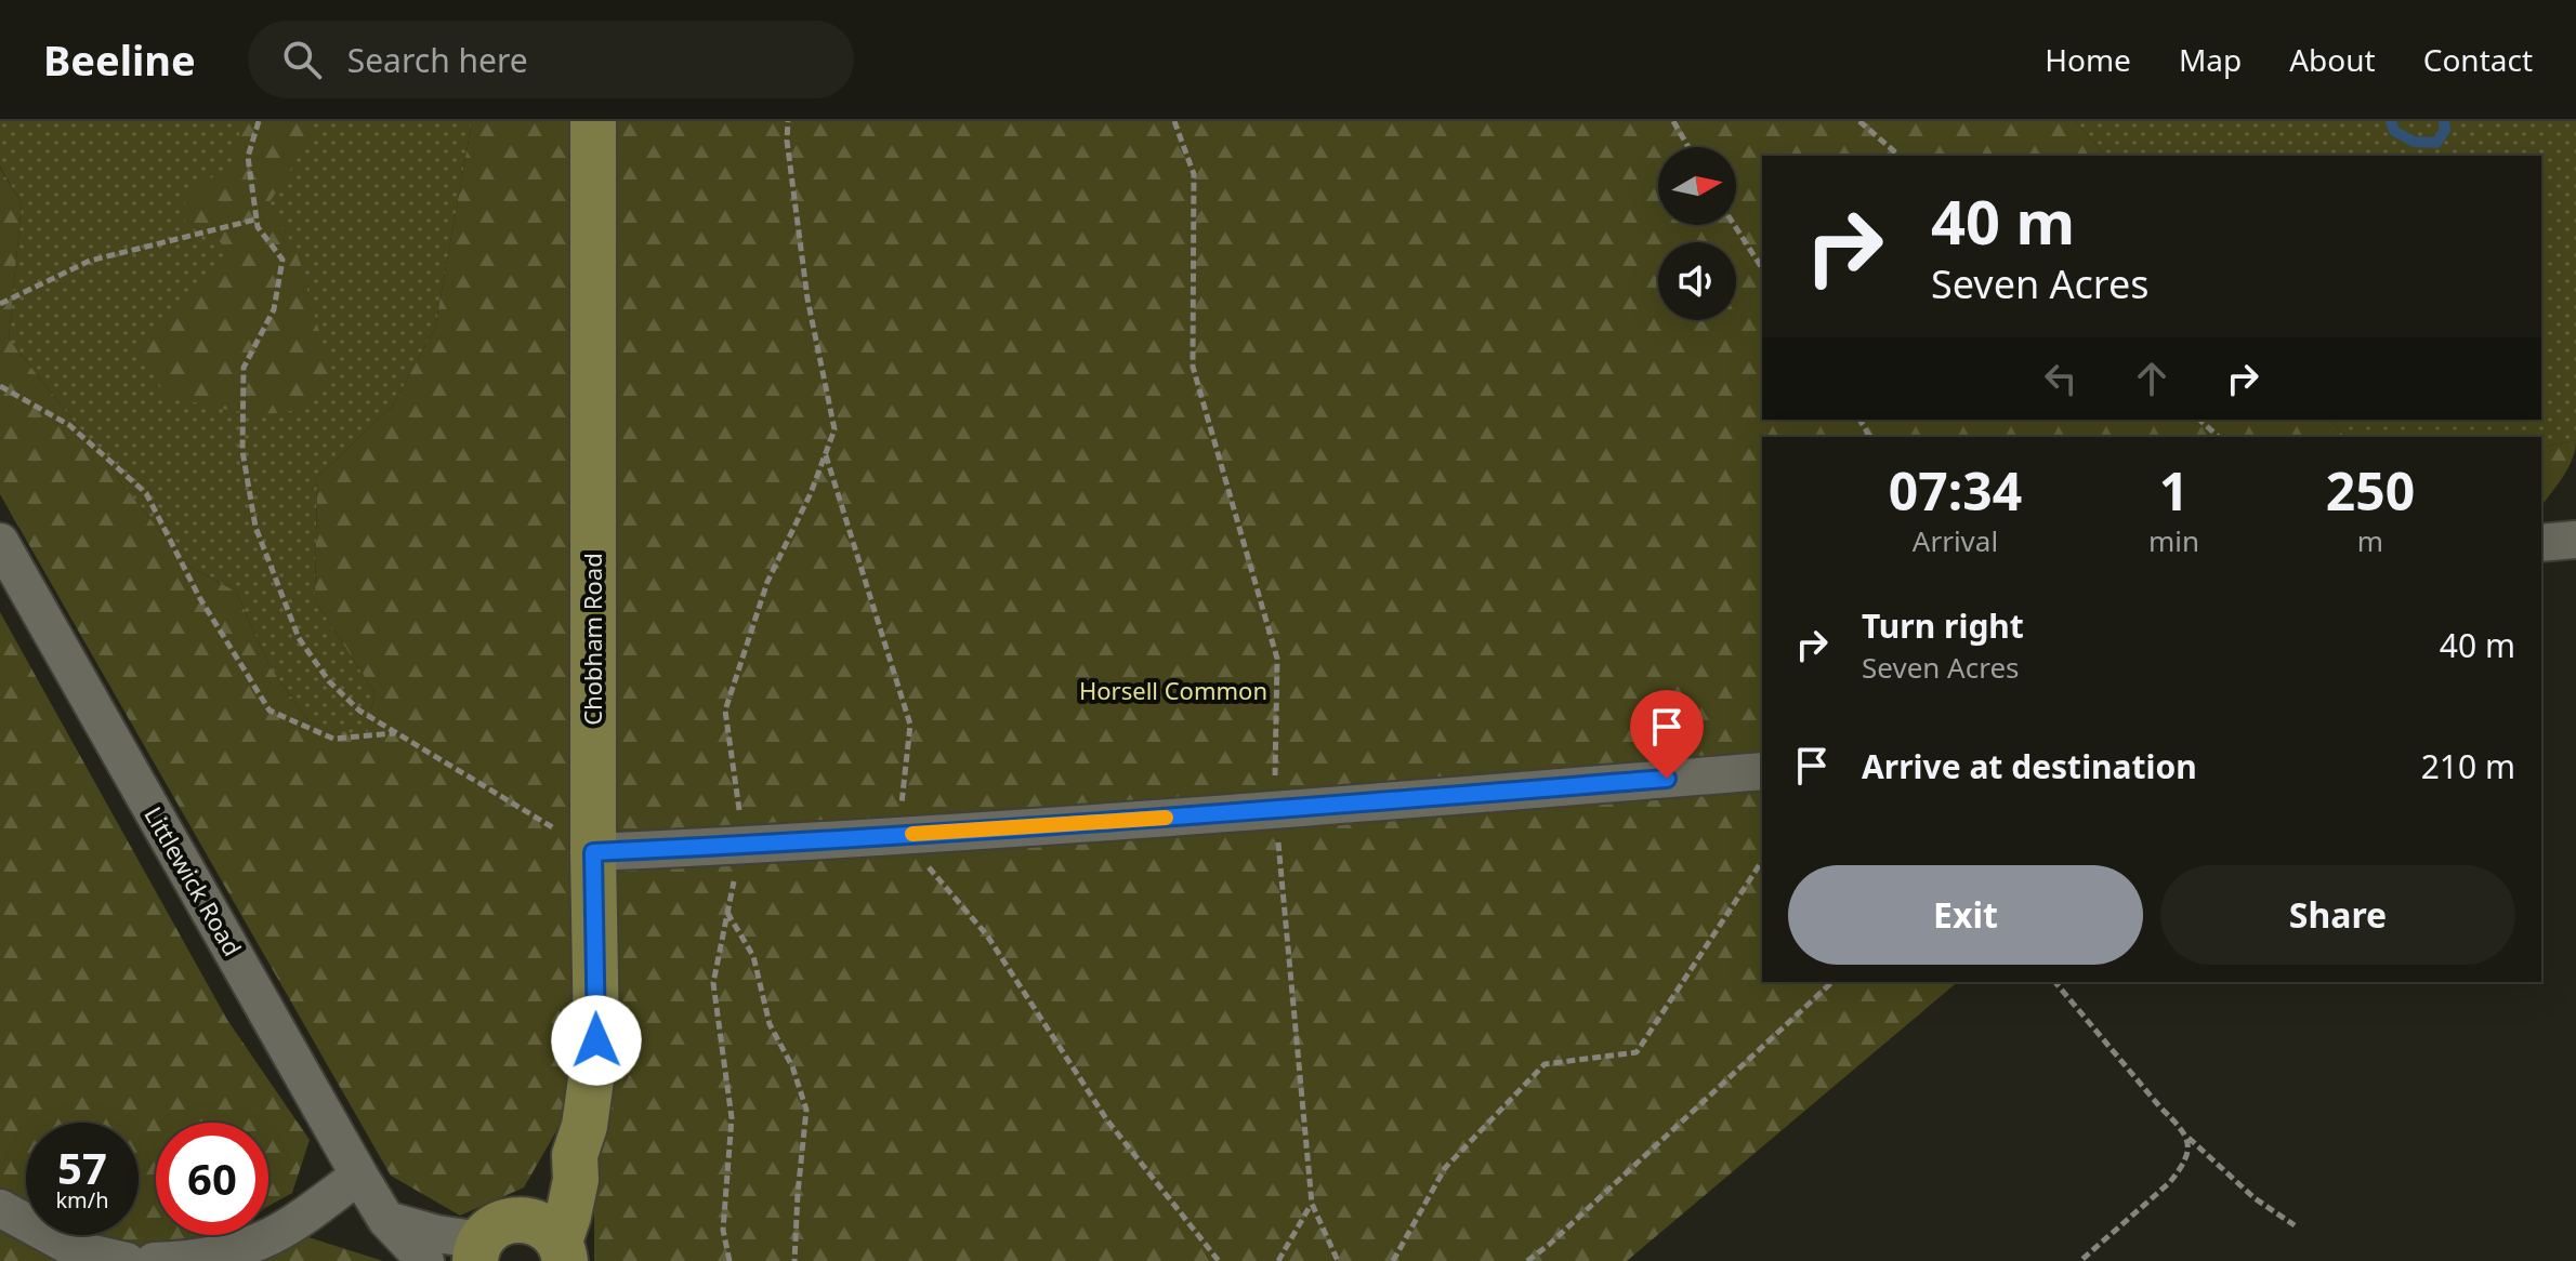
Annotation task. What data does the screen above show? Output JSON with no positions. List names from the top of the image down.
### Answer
{
  "streets": {
    "main road": ["Chobham Road"],
    "street": ["Littlewick Road"]
  },
  "parks": ["Horsell Common"],
  "north": "right",
  "page": {
    "header": "Beeline",
    "search": "Search here",
    "nav": [
      "Home",
      "Map",
      "About",
      "Contact"
    ],
    "turn": ["40 m", "Seven Acres"],
    "eta": [
      "07:34",
      "Arrival",
      "1",
      "min",
      "250",
      "m"
    ],
    "list": [
      {
        "name": "Turn right",
        "note": "Seven Acres",
        "value": "40 m"
      },
      {
        "name": "Arrive at destination",
        "value": "210 m"
      }
    ],
    "buttons": ["Exit", "Share"],
    "speed": "57 km/h",
    "limit": "60"
  }
}
